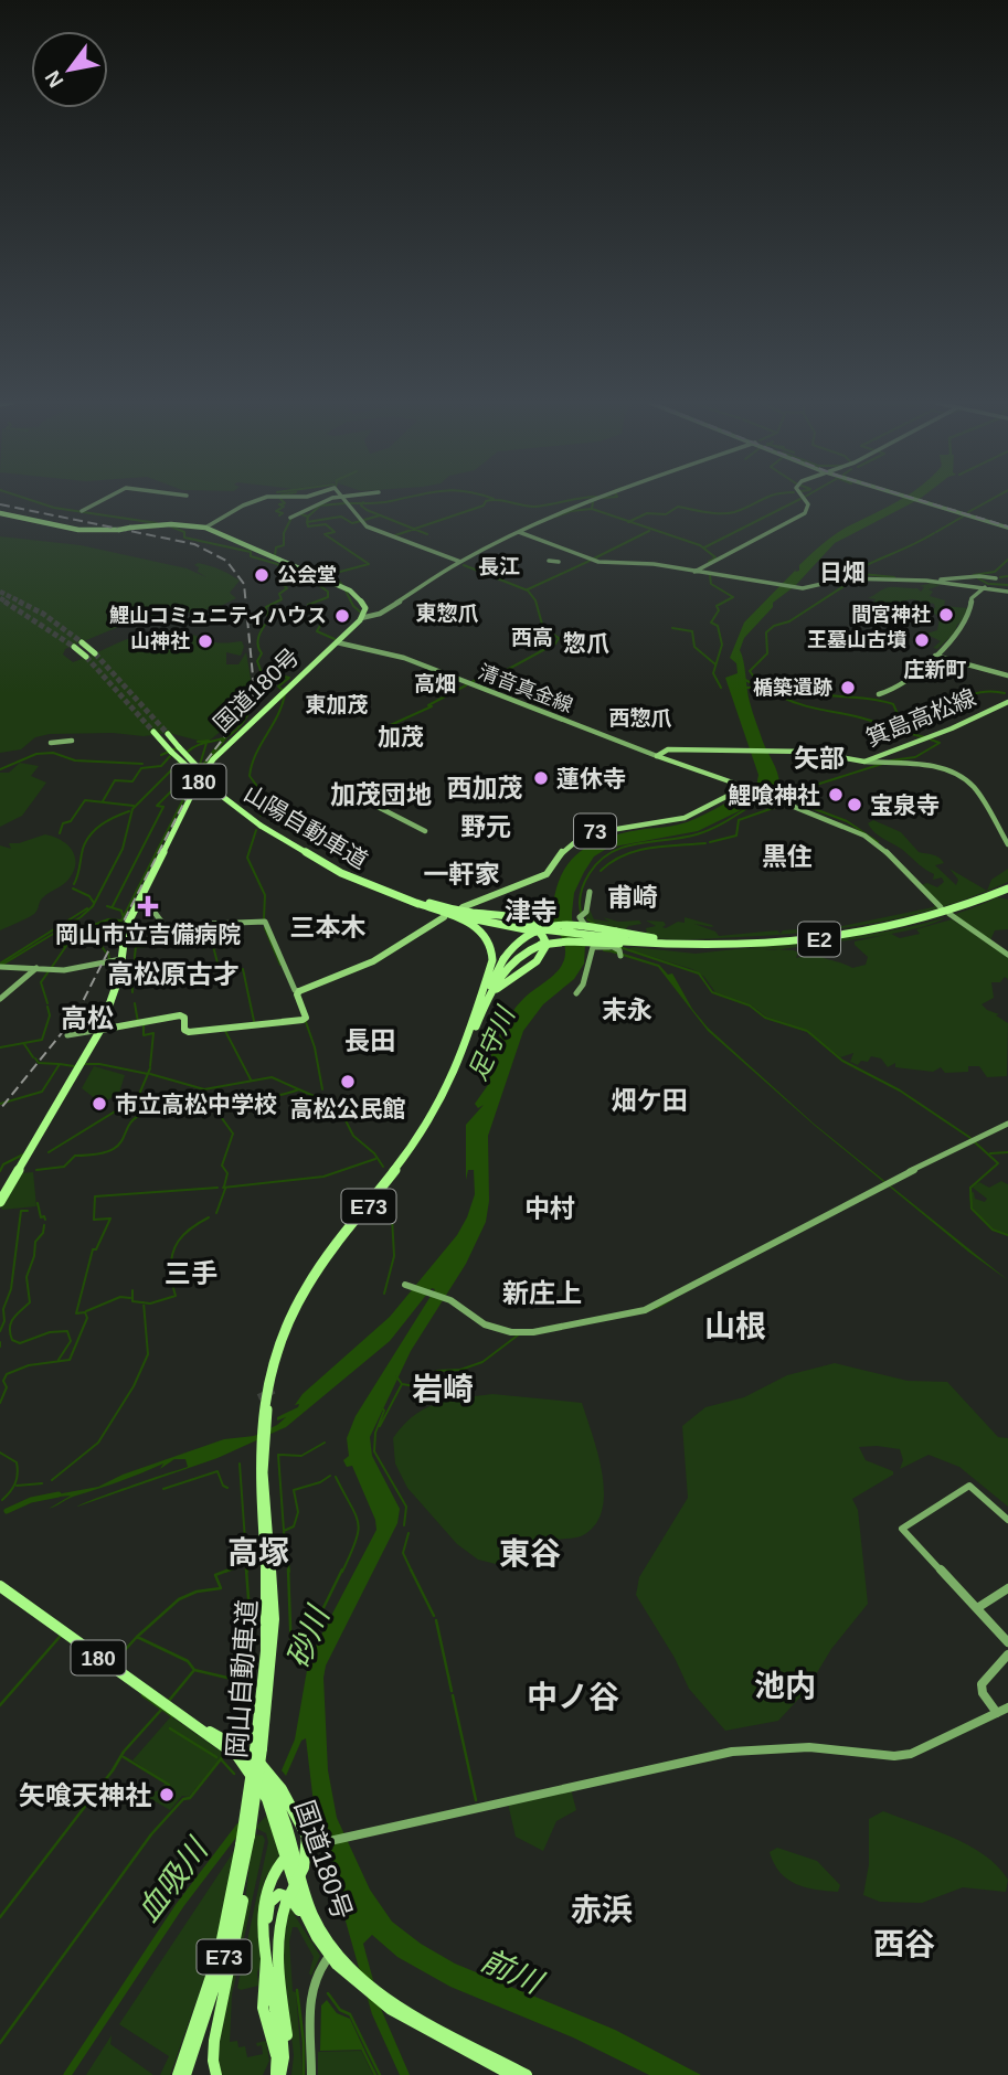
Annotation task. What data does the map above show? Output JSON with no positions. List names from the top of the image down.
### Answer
{
  "streets": {
    "highway": [
      "国道180号",
      "180",
      "山陽自動車道",
      "E2",
      "E73",
      "岡山自動車道"
    ],
    "main road": ["清音真金線", "箕島高松線", "73"]
  },
  "crossings": [
    ["清音真金線", "国道180号"],
    ["清音真金線", "箕島高松線"]
  ],
  "districts": [
    "長江",
    "日畑",
    "東惣爪",
    "西高",
    "惣爪",
    "庄新町",
    "高畑",
    "東加茂",
    "西惣爪",
    "加茂",
    "矢部",
    "西加茂",
    "加茂団地",
    "野元",
    "黒住",
    "一軒家",
    "甫崎",
    "津寺",
    "三本木",
    "高松原古才",
    "末永",
    "高松",
    "長田",
    "畑ケ田",
    "中村",
    "三手",
    "新庄上",
    "山根",
    "岩崎",
    "高塚",
    "東谷",
    "池内",
    "中ノ谷",
    "赤浜",
    "西谷"
  ],
  "water": [
    "足守川",
    "砂川",
    "血吸川",
    "前川"
  ],
  "places": {
    "other": [
      "公会堂",
      "間宮神社",
      "鯉山コミュニティハウス",
      "王墓山古墳",
      "山神社",
      "楯築遺跡",
      "蓮休寺",
      "鯉喰神社",
      "宝泉寺",
      "高松公民館",
      "市立高松中学校",
      "矢喰天神社"
    ],
    "health": ["岡山市立吉備病院"]
  },
  "north": "bottom left"
}
